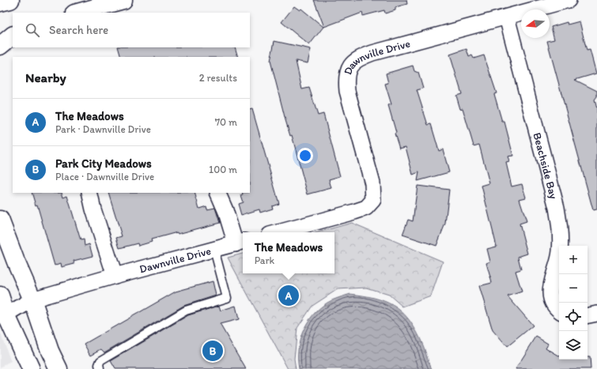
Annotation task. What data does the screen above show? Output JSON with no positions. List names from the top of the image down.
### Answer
{
  "streets": {
    "street": ["Dawnville Drive", "Beachside Bay"]
  },
  "crossings": [
    ["Dawnville Drive", "Beachside Bay"]
  ],
  "north": "left",
  "page": {
    "search": "Search here",
    "heading": ["Nearby", "2 results"],
    "list": [
      {
        "mark": "A",
        "name": "The Meadows",
        "note": "Park · Dawnville Drive",
        "value": "70 m"
      },
      {
        "mark": "B",
        "name": "Park City Meadows",
        "note": "Place · Dawnville Drive",
        "value": "100 m"
      }
    ],
    "popup": ["The Meadows", "Park"],
    "map_buttons": ["+", "−"],
    "pins": ["A", "B"]
  }
}
